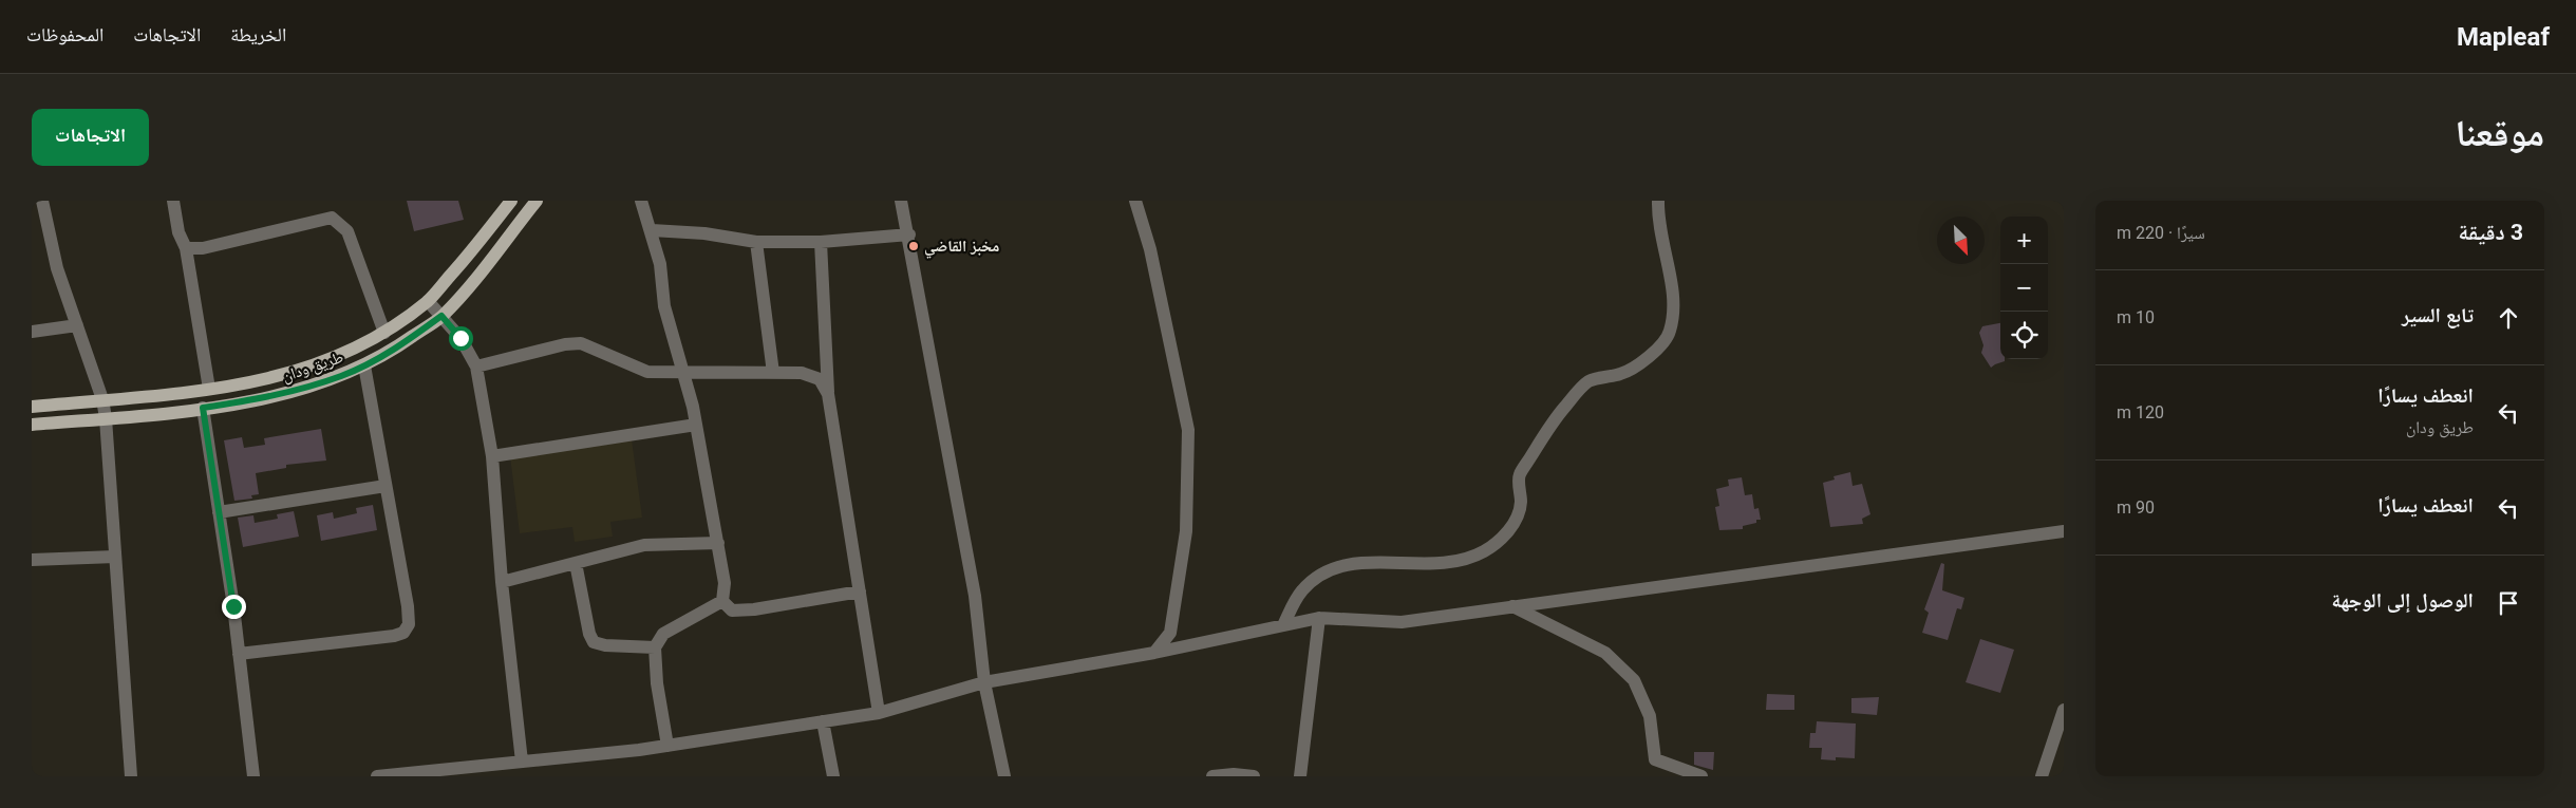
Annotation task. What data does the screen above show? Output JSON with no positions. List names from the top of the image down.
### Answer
{
  "streets": {
    "main road": ["طريق ودان"]
  },
  "places": ["مخبز القاضي"],
  "north": "bottom right",
  "page": {
    "header": "Mapleaf",
    "nav": ["الخريطة", "الاتجاهات", "المحفوظات"],
    "title": "موقعنا",
    "buttons": "الاتجاهات",
    "heading": ["3 دقيقة", "سيرًا · 220 m"],
    "map_buttons": ["+", "−"],
    "list": [
      ["تابع السير", "10 m"],
      ["انعطف يسارًا", "طريق ودان", "120 m"],
      ["انعطف يسارًا", "90 m"],
      "الوصول إلى الوجهة"
    ]
  }
}
